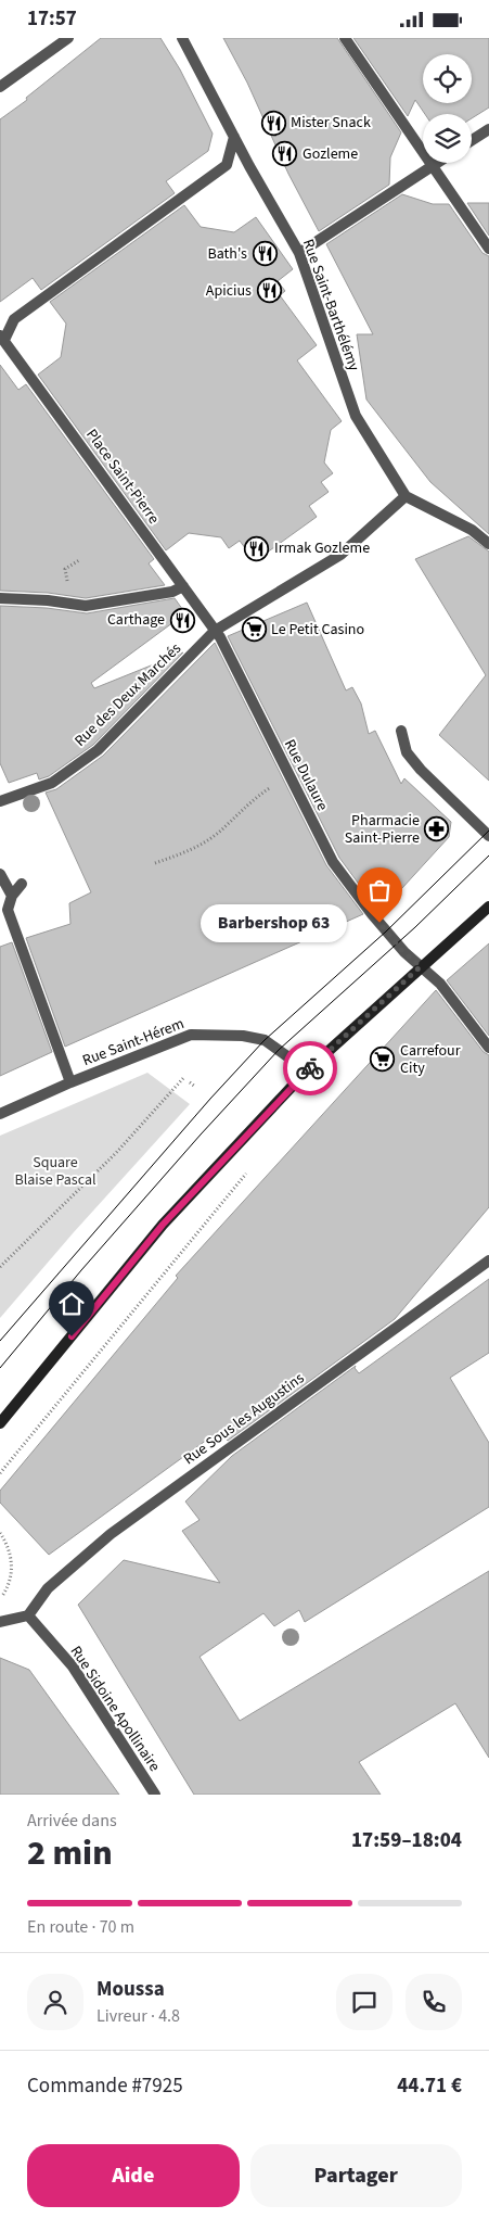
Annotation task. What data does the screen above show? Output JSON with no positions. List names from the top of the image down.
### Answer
{
  "streets": {
    "street": [
      "Rue Saint-Barthélémy",
      "Place Saint-Pierre",
      "Rue des Deux Marchés",
      "Rue Dulaure",
      "Rue Saint-Hérem",
      "Rue Sous les Augustins",
      "Rue Sidoine Apollinaire"
    ]
  },
  "crossings": [
    ["Rue Saint-Barthélémy", "Place Saint-Pierre"],
    ["Place Saint-Pierre", "Rue des Deux Marchés"],
    ["Place Saint-Pierre", "Rue Dulaure"],
    ["Rue des Deux Marchés", "Rue Dulaure"],
    ["Rue Sous les Augustins", "Rue Sidoine Apollinaire"]
  ],
  "parks": ["Square Blaise Pascal"],
  "places": {
    "restaurant": [
      "Mister Snack",
      "Gozleme",
      "Bath's",
      "Apicius",
      "Irmak Gozleme",
      "Carthage"
    ],
    "supermarket": ["Le Petit Casino", "Carrefour City"],
    "pharmacy": ["Pharmacie Saint-Pierre"],
    "other": ["Barbershop 63"]
  },
  "page": {
    "status": "17:57",
    "bubble": "Barbershop 63",
    "heading": ["2 min", "Arrivée dans", "17:59–18:04"],
    "panel": [
      "Moussa",
      "Livreur · 4.8",
      "Commande #7925",
      "44.71 €"
    ],
    "bar": "En route · 70 m",
    "buttons": ["Aide", "Partager"]
  }
}
